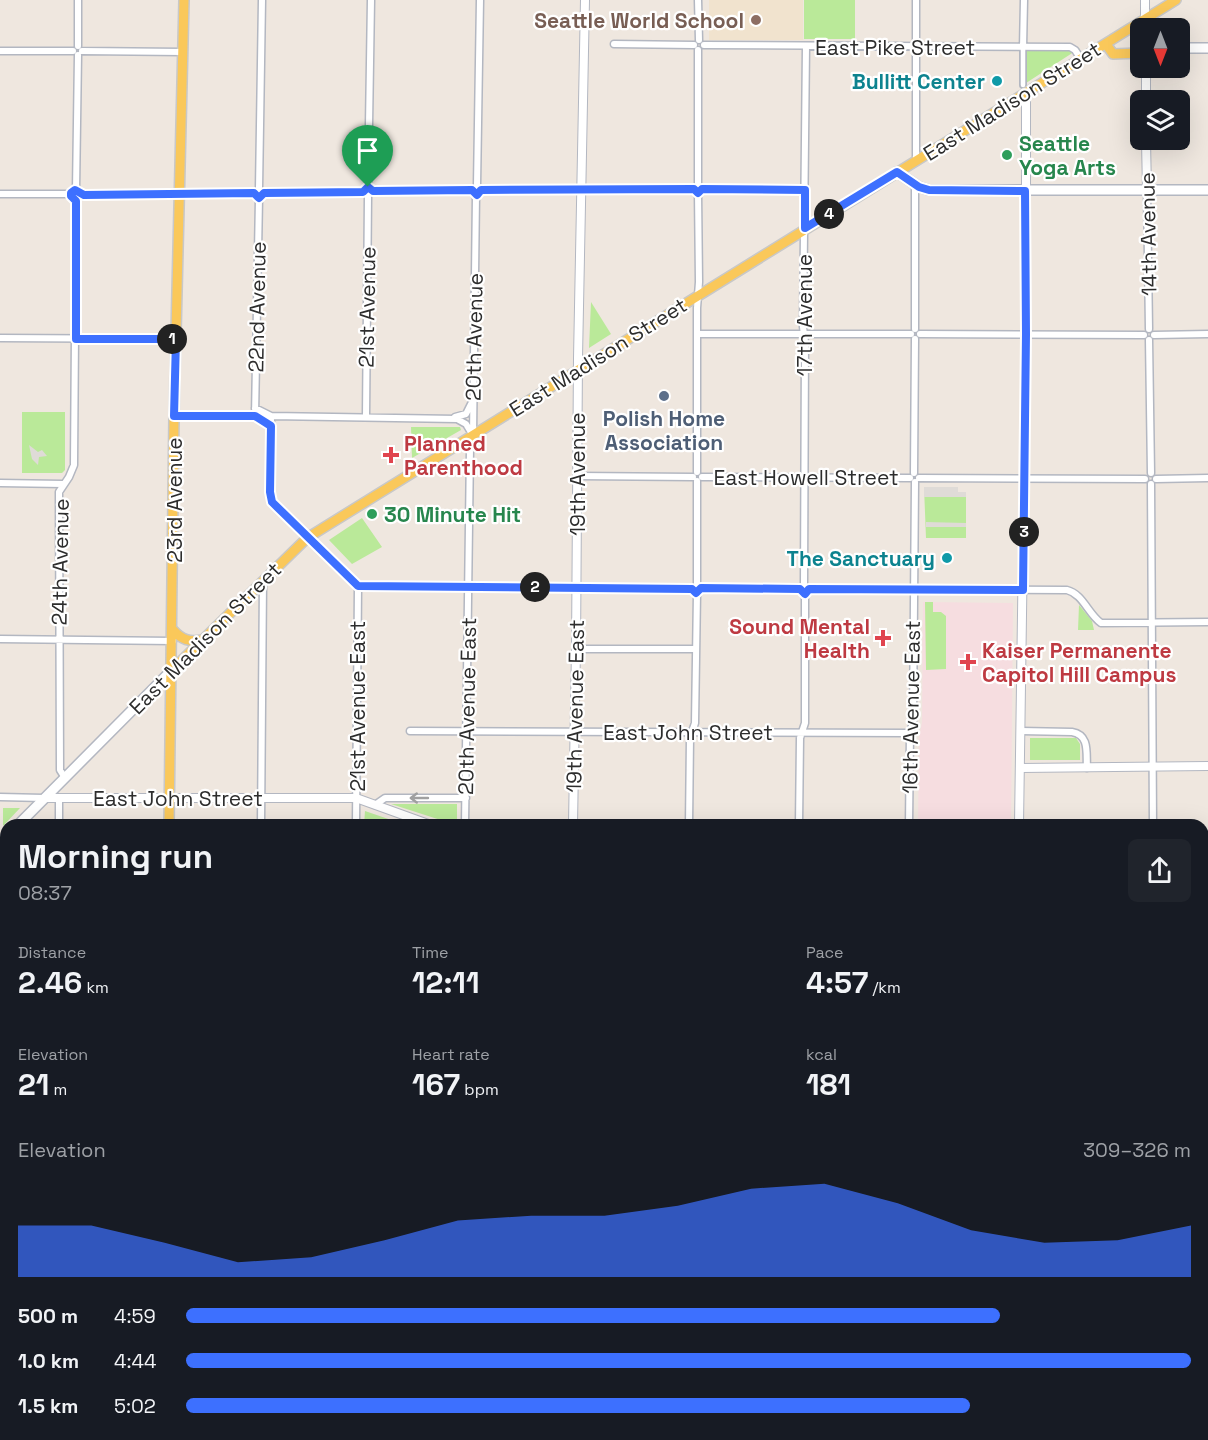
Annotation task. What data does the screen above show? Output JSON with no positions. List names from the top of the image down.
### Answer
{
  "streets": {
    "main road": ["East Madison Street", "23rd Avenue"],
    "street": [
      "East Pike Street",
      "14th Avenue",
      "22nd Avenue",
      "21st Avenue",
      "17th Avenue",
      "20th Avenue",
      "19th Avenue",
      "East Howell Street",
      "24th Avenue",
      "21st Avenue East",
      "20th Avenue East",
      "19th Avenue East",
      "16th Avenue East",
      "East John Street"
    ]
  },
  "crossings": [
    ["East Pike Street", "East Madison Street"],
    ["East Pike Street", "17th Avenue"],
    ["East Madison Street", "17th Avenue"],
    ["East Madison Street", "20th Avenue"],
    ["East Madison Street", "19th Avenue"],
    ["East Madison Street", "23rd Avenue"],
    ["East Madison Street", "24th Avenue"],
    ["East Madison Street", "East John Street"],
    ["14th Avenue", "East Howell Street"],
    ["17th Avenue", "East Howell Street"],
    ["17th Avenue", "East John Street"],
    ["20th Avenue", "20th Avenue East"],
    ["19th Avenue", "East Howell Street"],
    ["19th Avenue", "19th Avenue East"],
    ["East Howell Street", "16th Avenue East"],
    ["23rd Avenue", "East John Street"],
    ["21st Avenue East", "East John Street"],
    ["20th Avenue East", "East John Street"],
    ["19th Avenue East", "East John Street"],
    ["16th Avenue East", "East John Street"]
  ],
  "places": {
    "other": [
      "Seattle World School",
      "Bullitt Center",
      "Seattle Yoga Arts",
      "Polish Home Association",
      "30 Minute Hit",
      "The Sanctuary"
    ],
    "health": ["Planned Parenthood", "Sound Mental Health", "Kaiser Permanente Capitol Hill Campus"]
  },
  "north": "bottom",
  "page": {
    "pins": [
      "4",
      "1",
      "3",
      "2"
    ],
    "heading": ["Morning run", "08:37"],
    "stats": [
      ["Distance", "2.46 km"],
      ["Time", "12:11"],
      ["Pace", "4:57 /km"],
      ["Elevation", "21 m"],
      ["Heart rate", "167 bpm"],
      ["kcal", "181"]
    ],
    "chart": ["Elevation", "309–326 m"],
    "list": [
      {
        "name": "500 m",
        "note": "4:59"
      },
      {
        "name": "1.0 km",
        "note": "4:44"
      },
      {
        "name": "1.5 km",
        "note": "5:02"
      }
    ]
  }
}
